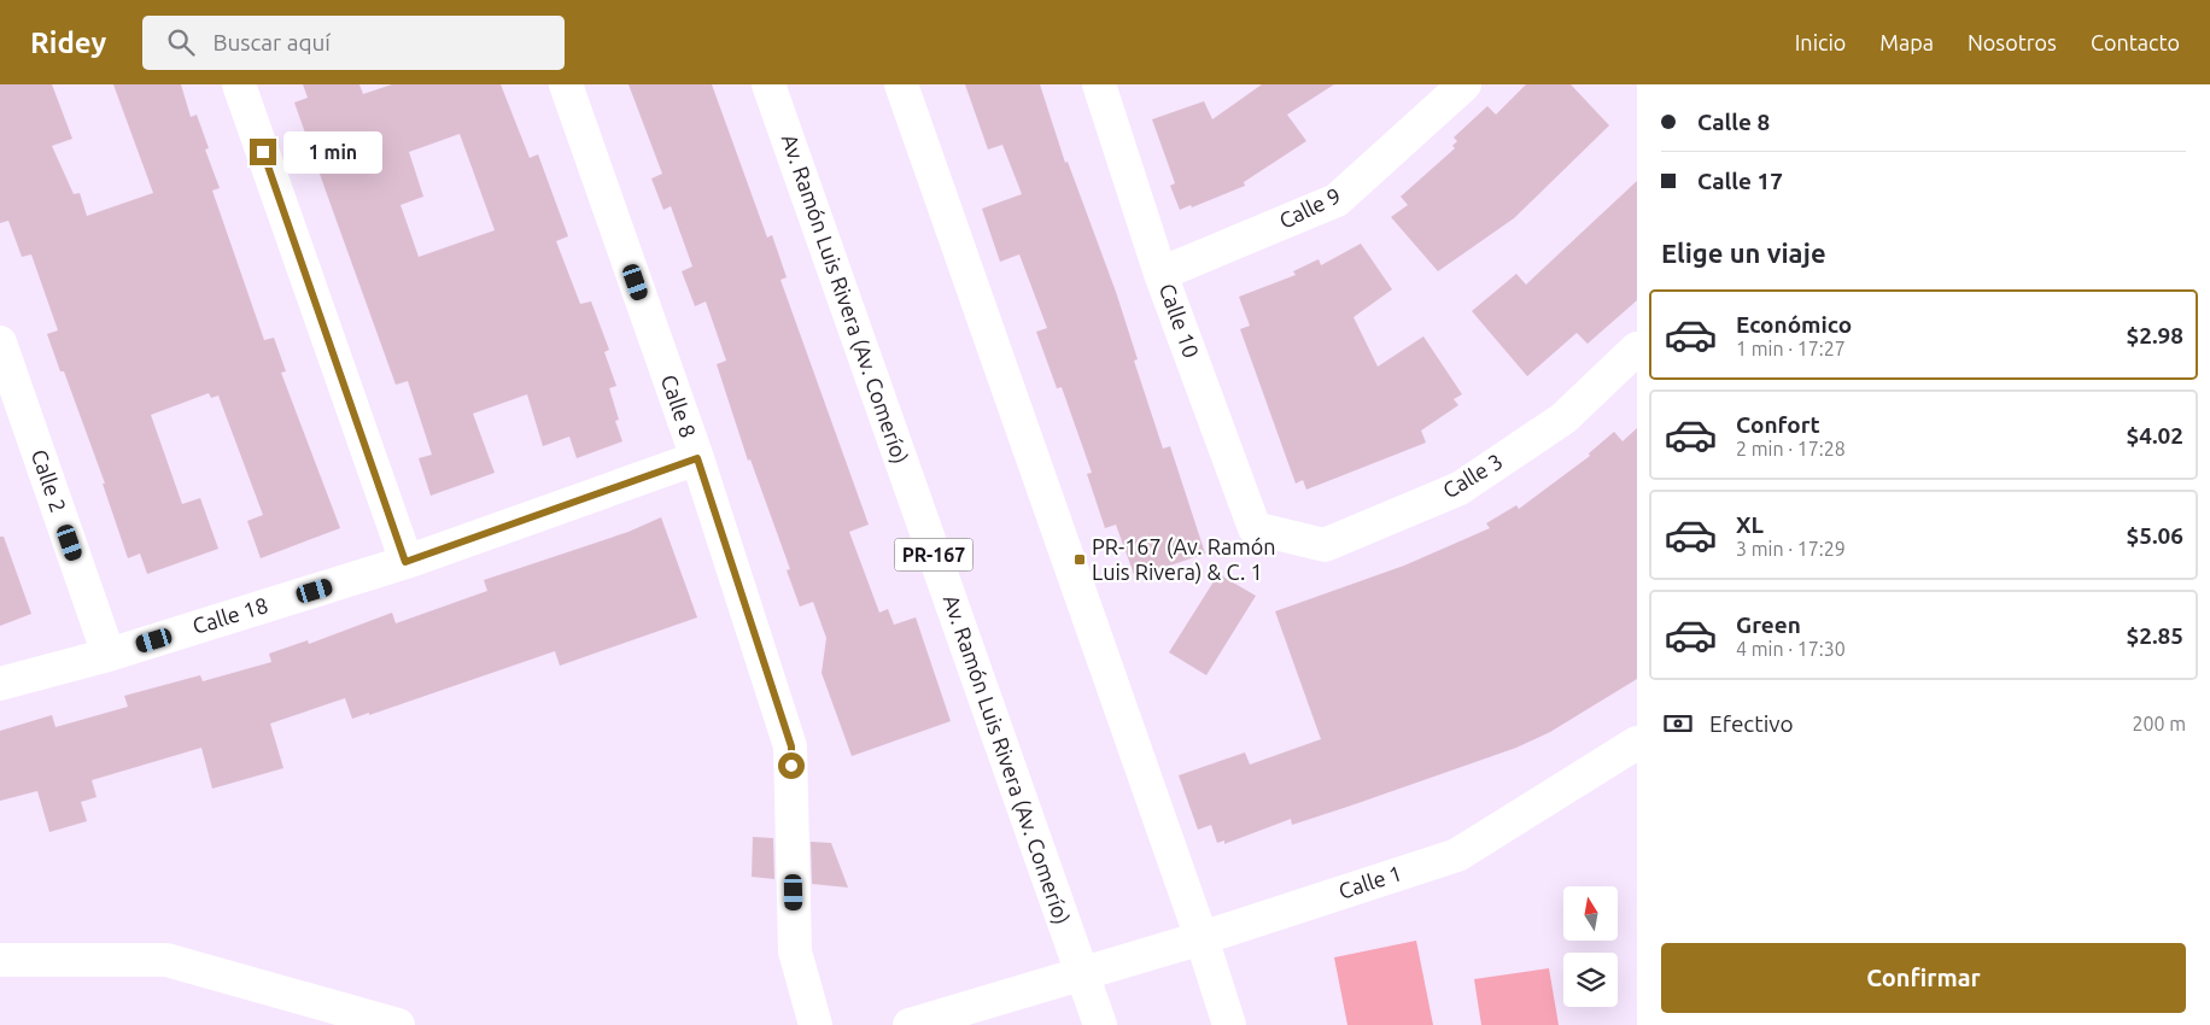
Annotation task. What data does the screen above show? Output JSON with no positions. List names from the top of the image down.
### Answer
{
  "streets": {
    "street": [
      "Calle 9",
      "Av. Ramón Luis Rivera (Av. Comerío)",
      "Calle 10",
      "Calle 8",
      "Calle 3",
      "Calle 2",
      "PR-167",
      "Calle 18",
      "Calle 1"
    ]
  },
  "crossings": [
    ["Calle 9", "Calle 10"],
    ["Av. Ramón Luis Rivera (Av. Comerío)", "Calle 1"],
    ["Calle 10", "Calle 3"],
    ["Calle 8", "Calle 18"],
    ["Calle 2", "Calle 18"]
  ],
  "places": {
    "transit": ["PR-167 (Av. Ramón Luis Rivera) & C. 1"]
  },
  "north": "top",
  "page": {
    "header": "Ridey",
    "search": "Buscar aquí",
    "nav": [
      "Inicio",
      "Mapa",
      "Nosotros",
      "Contacto"
    ],
    "banner": ["Calle 8", "Calle 17"],
    "bubble": "1 min",
    "heading": "Elige un viaje",
    "list": [
      {
        "name": "Económico",
        "note": "1 min · 17:27",
        "value": "$2.98"
      },
      {
        "name": "Confort",
        "note": "2 min · 17:28",
        "value": "$4.02"
      },
      {
        "name": "XL",
        "note": "3 min · 17:29",
        "value": "$5.06"
      },
      {
        "name": "Green",
        "note": "4 min · 17:30",
        "value": "$2.85"
      }
    ],
    "pay": ["Efectivo", "200 m"],
    "buttons": "Confirmar"
  }
}
